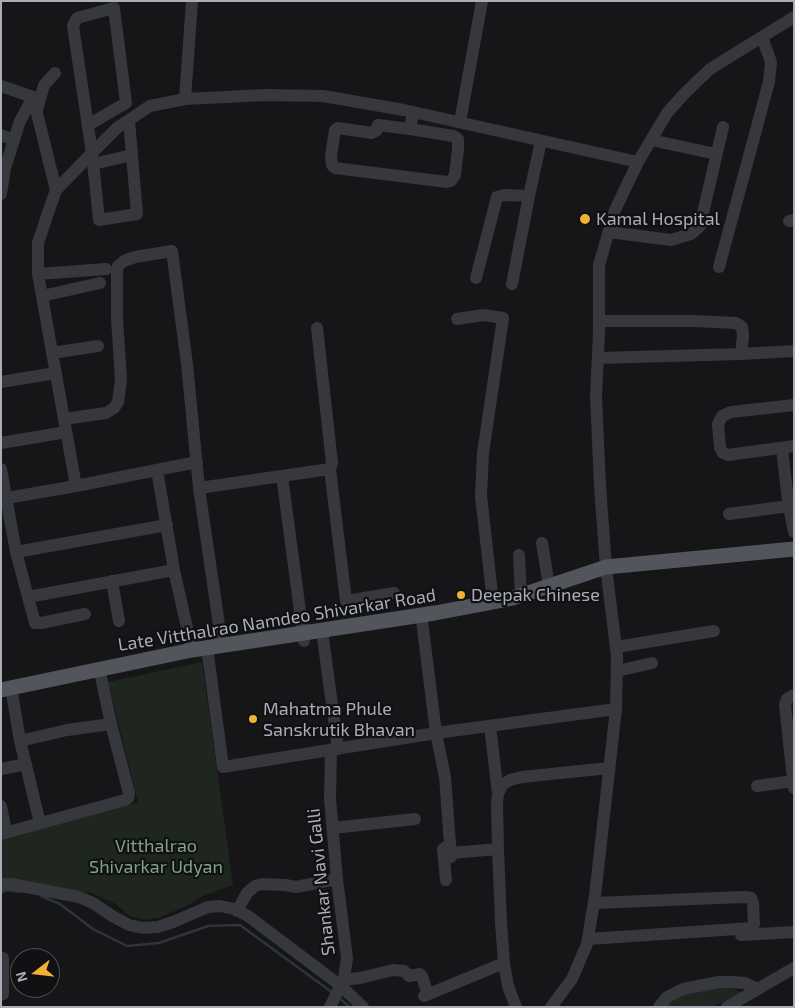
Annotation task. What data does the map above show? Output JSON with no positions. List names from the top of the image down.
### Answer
{
  "streets": {
    "main road": ["Late Vitthalrao Namdeo Shivarkar Road"],
    "street": ["Shankar Navi Galli"]
  },
  "crossings": [
    ["Late Vitthalrao Namdeo Shivarkar Road", "Shankar Navi Galli"]
  ],
  "parks": ["Vitthalrao Shivarkar Udyan"],
  "places": ["Kamal Hospital", "Deepak Chinese", "Mahatma Phule Sanskrutik Bhavan"],
  "north": "left"
}
